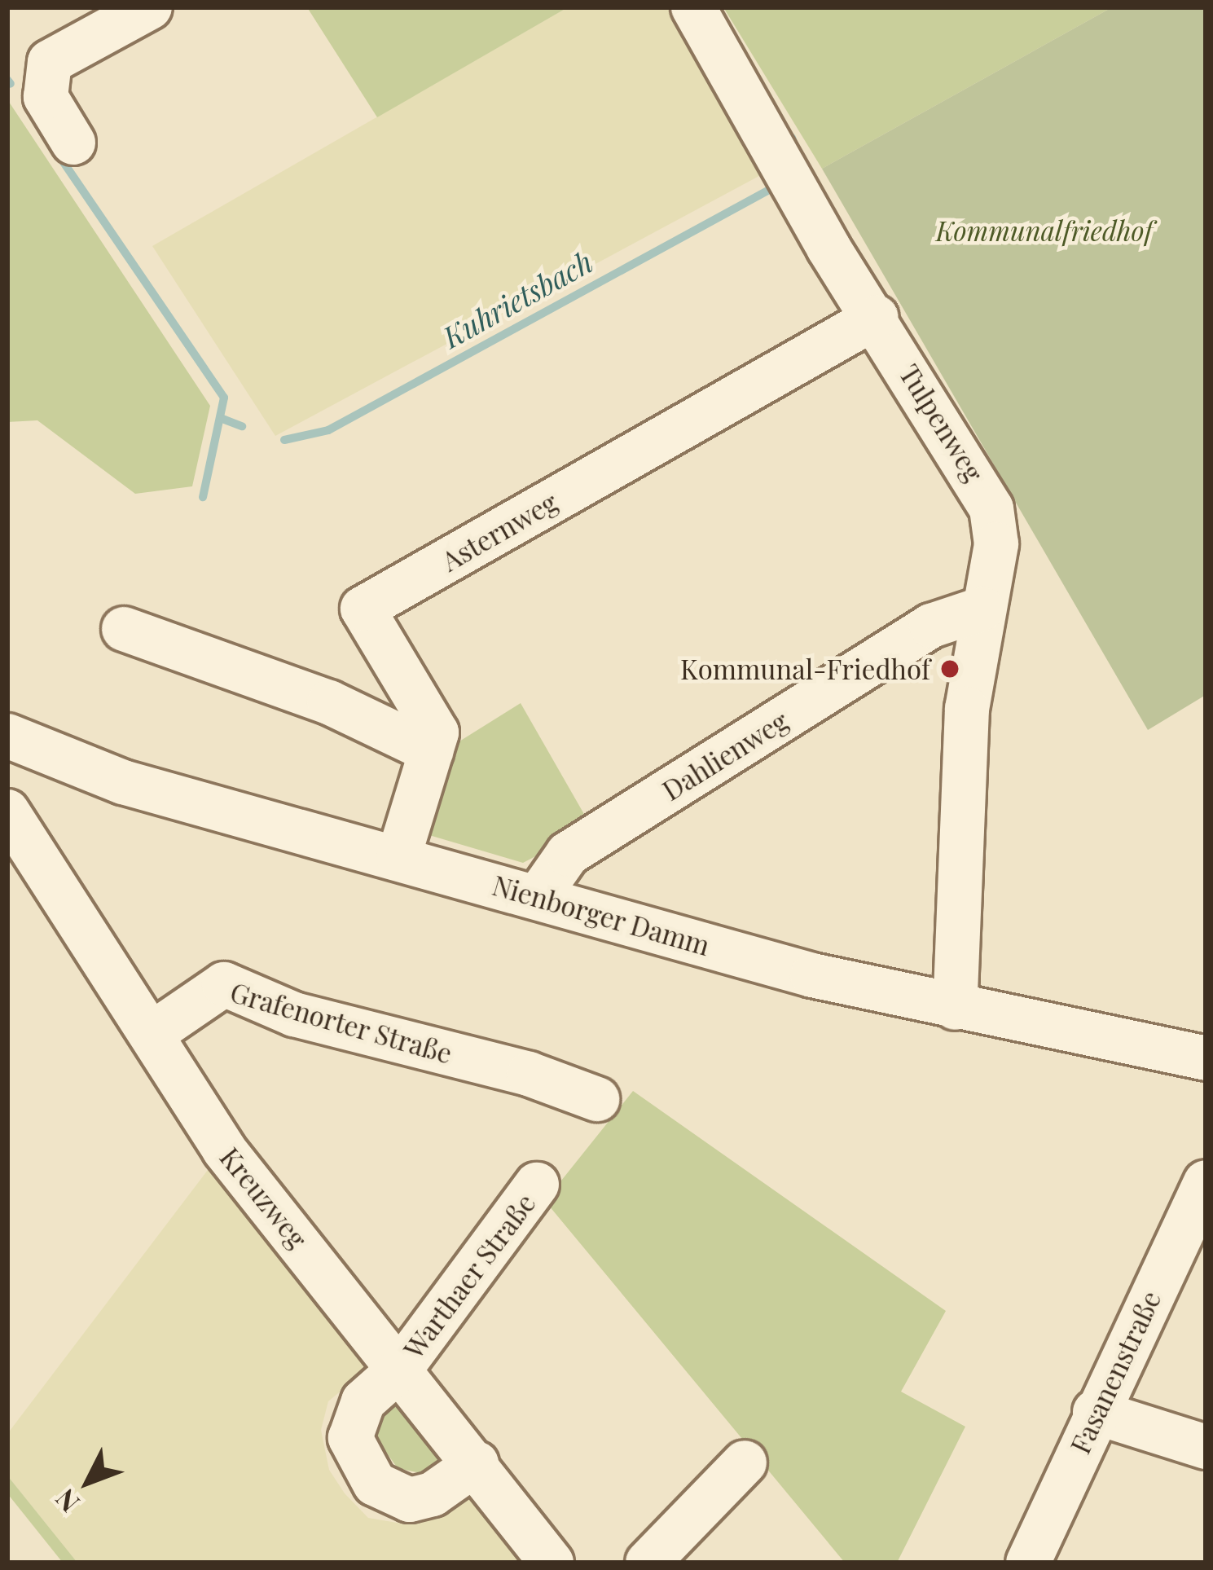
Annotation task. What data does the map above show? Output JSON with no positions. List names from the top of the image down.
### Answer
{
  "streets": {
    "street": [
      "Tulpenweg",
      "Asternweg",
      "Dahlienweg",
      "Nienborger Damm",
      "Grafenorter Straße",
      "Kreuzweg",
      "Warthaer Straße",
      "Fasanenstraße"
    ]
  },
  "crossings": [
    ["Tulpenweg", "Asternweg"],
    ["Tulpenweg", "Dahlienweg"],
    ["Tulpenweg", "Nienborger Damm"],
    ["Asternweg", "Nienborger Damm"],
    ["Dahlienweg", "Nienborger Damm"],
    ["Grafenorter Straße", "Kreuzweg"],
    ["Kreuzweg", "Warthaer Straße"]
  ],
  "water": ["Kuhrietsbach"],
  "parks": ["Kommunalfriedhof"],
  "places": ["Kommunal-Friedhof"],
  "north": "bottom left"
}
